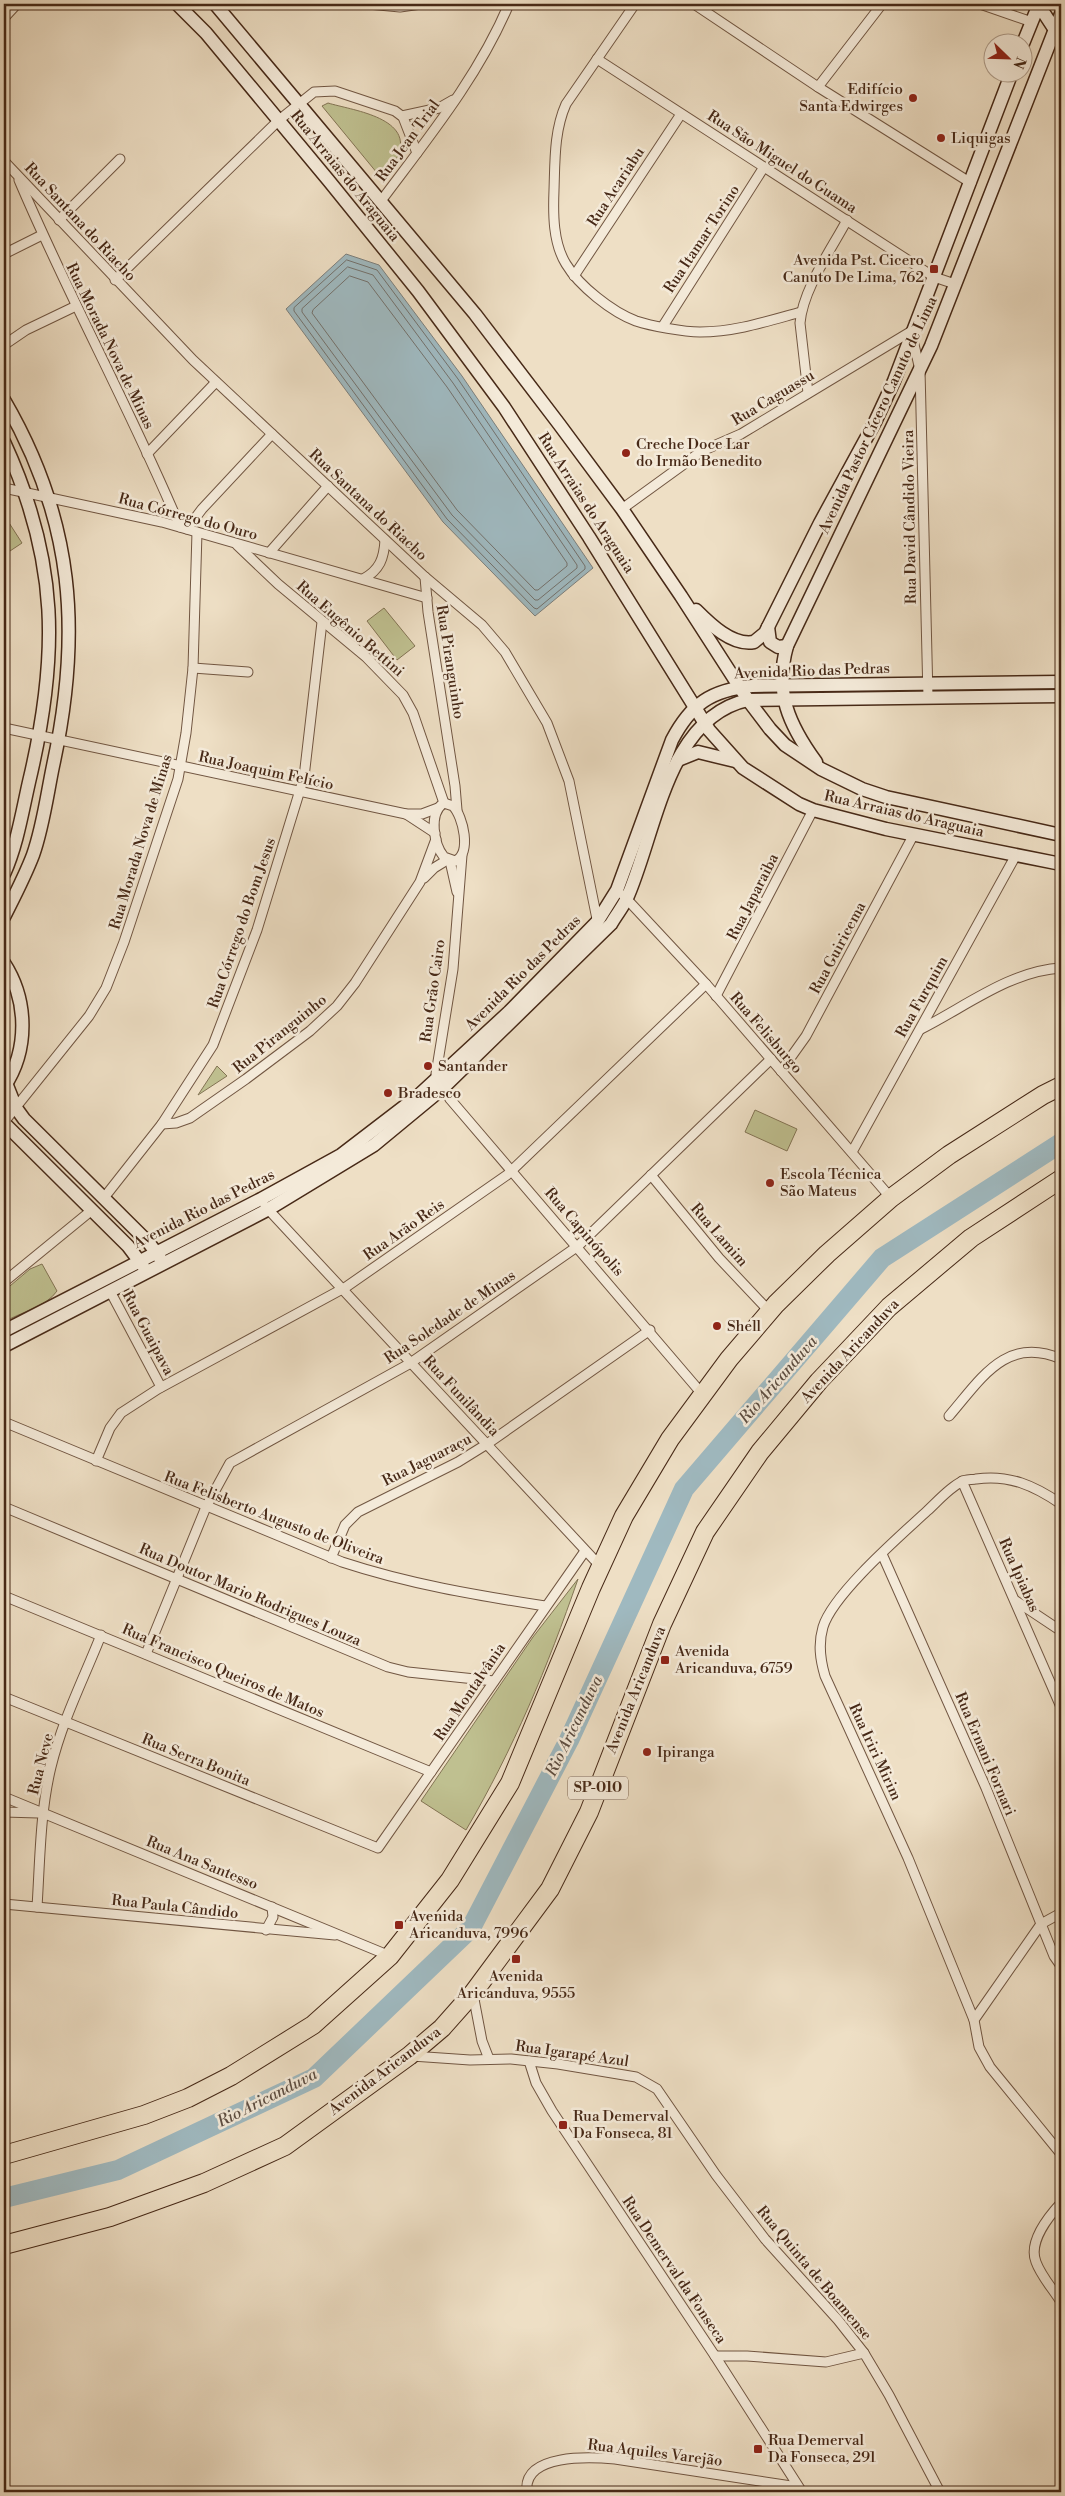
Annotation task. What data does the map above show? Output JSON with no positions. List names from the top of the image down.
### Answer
{
  "streets": {
    "highway": ["Avenida Aricanduva", "SP-010"],
    "main road": ["Rua Arraias do Araguaia", "Avenida Pastor Cícero Canuto de Lima", "Avenida Rio das Pedras"],
    "street": [
      "Rua Jean Trial",
      "Rua São Miguel do Guama",
      "Rua Acariabu",
      "Rua Santana do Riacho",
      "Rua Itamar Torino",
      "Rua Morada Nova de Minas",
      "Rua Caguassu",
      "Rua Córrego do Ouro",
      "Rua David Cândido Vieira",
      "Rua Eugênio Bettini",
      "Rua Piranguinho",
      "Rua Joaquim Felício",
      "Rua Japaraiba",
      "Rua Córrego do Bom Jesus",
      "Rua Guiricema",
      "Rua Grão Cairo",
      "Rua Furquim",
      "Rua Felisburgo",
      "Rua Arão Reis",
      "Rua Capinópolis",
      "Rua Lamim",
      "Rua Soledade de Minas",
      "Rua Guaipava",
      "Rua Funilândia",
      "Rua Jaguaraçu",
      "Rua Felisberto Augusto de Oliveira",
      "Rua Ipiabas",
      "Rua Doutor Mario Rodrigues Louza",
      "Rua Francisco Queiros de Matos",
      "Rua Montalvânia",
      "Rua Iriri Mirim",
      "Rua Ernani Fornari",
      "Rua Serra Bonita",
      "Rua Neve",
      "Rua Ana Santesso",
      "Rua Paula Cândido",
      "Rua Igarapé Azul",
      "Rua Demerval da Fonseca",
      "Rua Quinta de Boamense",
      "Rua Aquiles Varejão"
    ]
  },
  "crossings": [
    ["Rua Jean Trial", "Rua Arraias do Araguaia"],
    ["Rua São Miguel do Guama", "Rua Acariabu"],
    ["Rua São Miguel do Guama", "Rua Itamar Torino"],
    ["Rua São Miguel do Guama", "Avenida Pastor Cícero Canuto de Lima"],
    ["Rua Arraias do Araguaia", "Rua Caguassu"],
    ["Rua Arraias do Araguaia", "Avenida Pastor Cícero Canuto de Lima"],
    ["Rua Arraias do Araguaia", "Avenida Rio das Pedras"],
    ["Rua Arraias do Araguaia", "Rua Japaraiba"],
    ["Rua Arraias do Araguaia", "Rua Guiricema"],
    ["Rua Arraias do Araguaia", "Rua Furquim"],
    ["Rua Santana do Riacho", "Rua Morada Nova de Minas"],
    ["Rua Santana do Riacho", "Rua Piranguinho"],
    ["Rua Santana do Riacho", "Avenida Rio das Pedras"],
    ["Rua Morada Nova de Minas", "Rua Córrego do Ouro"],
    ["Rua Morada Nova de Minas", "Rua Joaquim Felício"],
    ["Rua Caguassu", "Avenida Pastor Cícero Canuto de Lima"],
    ["Rua Caguassu", "Rua David Cândido Vieira"],
    ["Avenida Pastor Cícero Canuto de Lima", "Rua David Cândido Vieira"],
    ["Avenida Pastor Cícero Canuto de Lima", "Avenida Rio das Pedras"],
    ["Rua Córrego do Ouro", "Rua Eugênio Bettini"],
    ["Rua Córrego do Ouro", "Rua Piranguinho"],
    ["Rua David Cândido Vieira", "Avenida Rio das Pedras"],
    ["Rua Eugênio Bettini", "Rua Piranguinho"],
    ["Rua Eugênio Bettini", "Rua Joaquim Felício"],
    ["Rua Eugênio Bettini", "Rua Córrego do Bom Jesus"],
    ["Rua Piranguinho", "Rua Joaquim Felício"],
    ["Rua Piranguinho", "Rua Córrego do Bom Jesus"],
    ["Rua Piranguinho", "Rua Grão Cairo"],
    ["Avenida Rio das Pedras", "Rua Grão Cairo"],
    ["Avenida Rio das Pedras", "Rua Felisburgo"],
    ["Avenida Rio das Pedras", "Rua Capinópolis"],
    ["Avenida Rio das Pedras", "Rua Guaipava"],
    ["Avenida Rio das Pedras", "Rua Funilândia"],
    ["Rua Joaquim Felício", "Rua Córrego do Bom Jesus"],
    ["Rua Joaquim Felício", "Rua Grão Cairo"],
    ["Rua Japaraiba", "Rua Felisburgo"],
    ["Rua Guiricema", "Rua Felisburgo"],
    ["Rua Grão Cairo", "Rua Capinópolis"],
    ["Rua Furquim", "Rua Felisburgo"],
    ["Rua Felisburgo", "Rua Arão Reis"],
    ["Rua Felisburgo", "Rua Soledade de Minas"],
    ["Rua Arão Reis", "Rua Capinópolis"],
    ["Rua Arão Reis", "Rua Guaipava"],
    ["Rua Arão Reis", "Rua Funilândia"],
    ["Rua Arão Reis", "Rua Felisberto Augusto de Oliveira"],
    ["Rua Capinópolis", "Rua Soledade de Minas"],
    ["Rua Capinópolis", "Rua Jaguaraçu"],
    ["Rua Lamim", "Rua Soledade de Minas"],
    ["Rua Soledade de Minas", "Rua Funilândia"],
    ["Rua Soledade de Minas", "Rua Felisberto Augusto de Oliveira"],
    ["Rua Soledade de Minas", "Rua Doutor Mario Rodrigues Louza"],
    ["Rua Soledade de Minas", "Rua Francisco Queiros de Matos"],
    ["Avenida Aricanduva", "Rua Igarapé Azul"],
    ["Rua Funilândia", "Rua Jaguaraçu"],
    ["Rua Funilândia", "Rua Montalvânia"],
    ["Rua Jaguaraçu", "Rua Felisberto Augusto de Oliveira"],
    ["Rua Felisberto Augusto de Oliveira", "Rua Montalvânia"],
    ["Rua Ipiabas", "Rua Iriri Mirim"],
    ["Rua Doutor Mario Rodrigues Louza", "Rua Montalvânia"],
    ["Rua Francisco Queiros de Matos", "Rua Montalvânia"],
    ["Rua Francisco Queiros de Matos", "Rua Neve"],
    ["Rua Montalvânia", "Rua Serra Bonita"],
    ["Rua Iriri Mirim", "Rua Ernani Fornari"],
    ["Rua Serra Bonita", "Rua Neve"],
    ["Rua Neve", "Rua Ana Santesso"],
    ["Rua Neve", "Rua Paula Cândido"],
    ["Rua Ana Santesso", "Rua Paula Cândido"],
    ["Rua Igarapé Azul", "Rua Demerval da Fonseca"],
    ["Rua Igarapé Azul", "Rua Quinta de Boamense"],
    ["Rua Demerval da Fonseca", "Rua Aquiles Varejão"]
  ],
  "water": ["Rio Aricanduva"],
  "places": {
    "other": [
      "Edifício Santa Edwirges",
      "Liquigas",
      "Creche Doce Lar do Irmão Benedito",
      "Santander",
      "Bradesco",
      "Escola Técnica São Mateus",
      "Shell",
      "Ipiranga"
    ],
    "transit": [
      "Avenida Pst. Cicero Canuto De Lima, 762",
      "Avenida Aricanduva, 6759",
      "Avenida Aricanduva, 7996",
      "Avenida Aricanduva, 9555",
      "Rua Demerval Da Fonseca, 81",
      "Rua Demerval Da Fonseca, 291"
    ]
  },
  "north": "bottom right"
}
